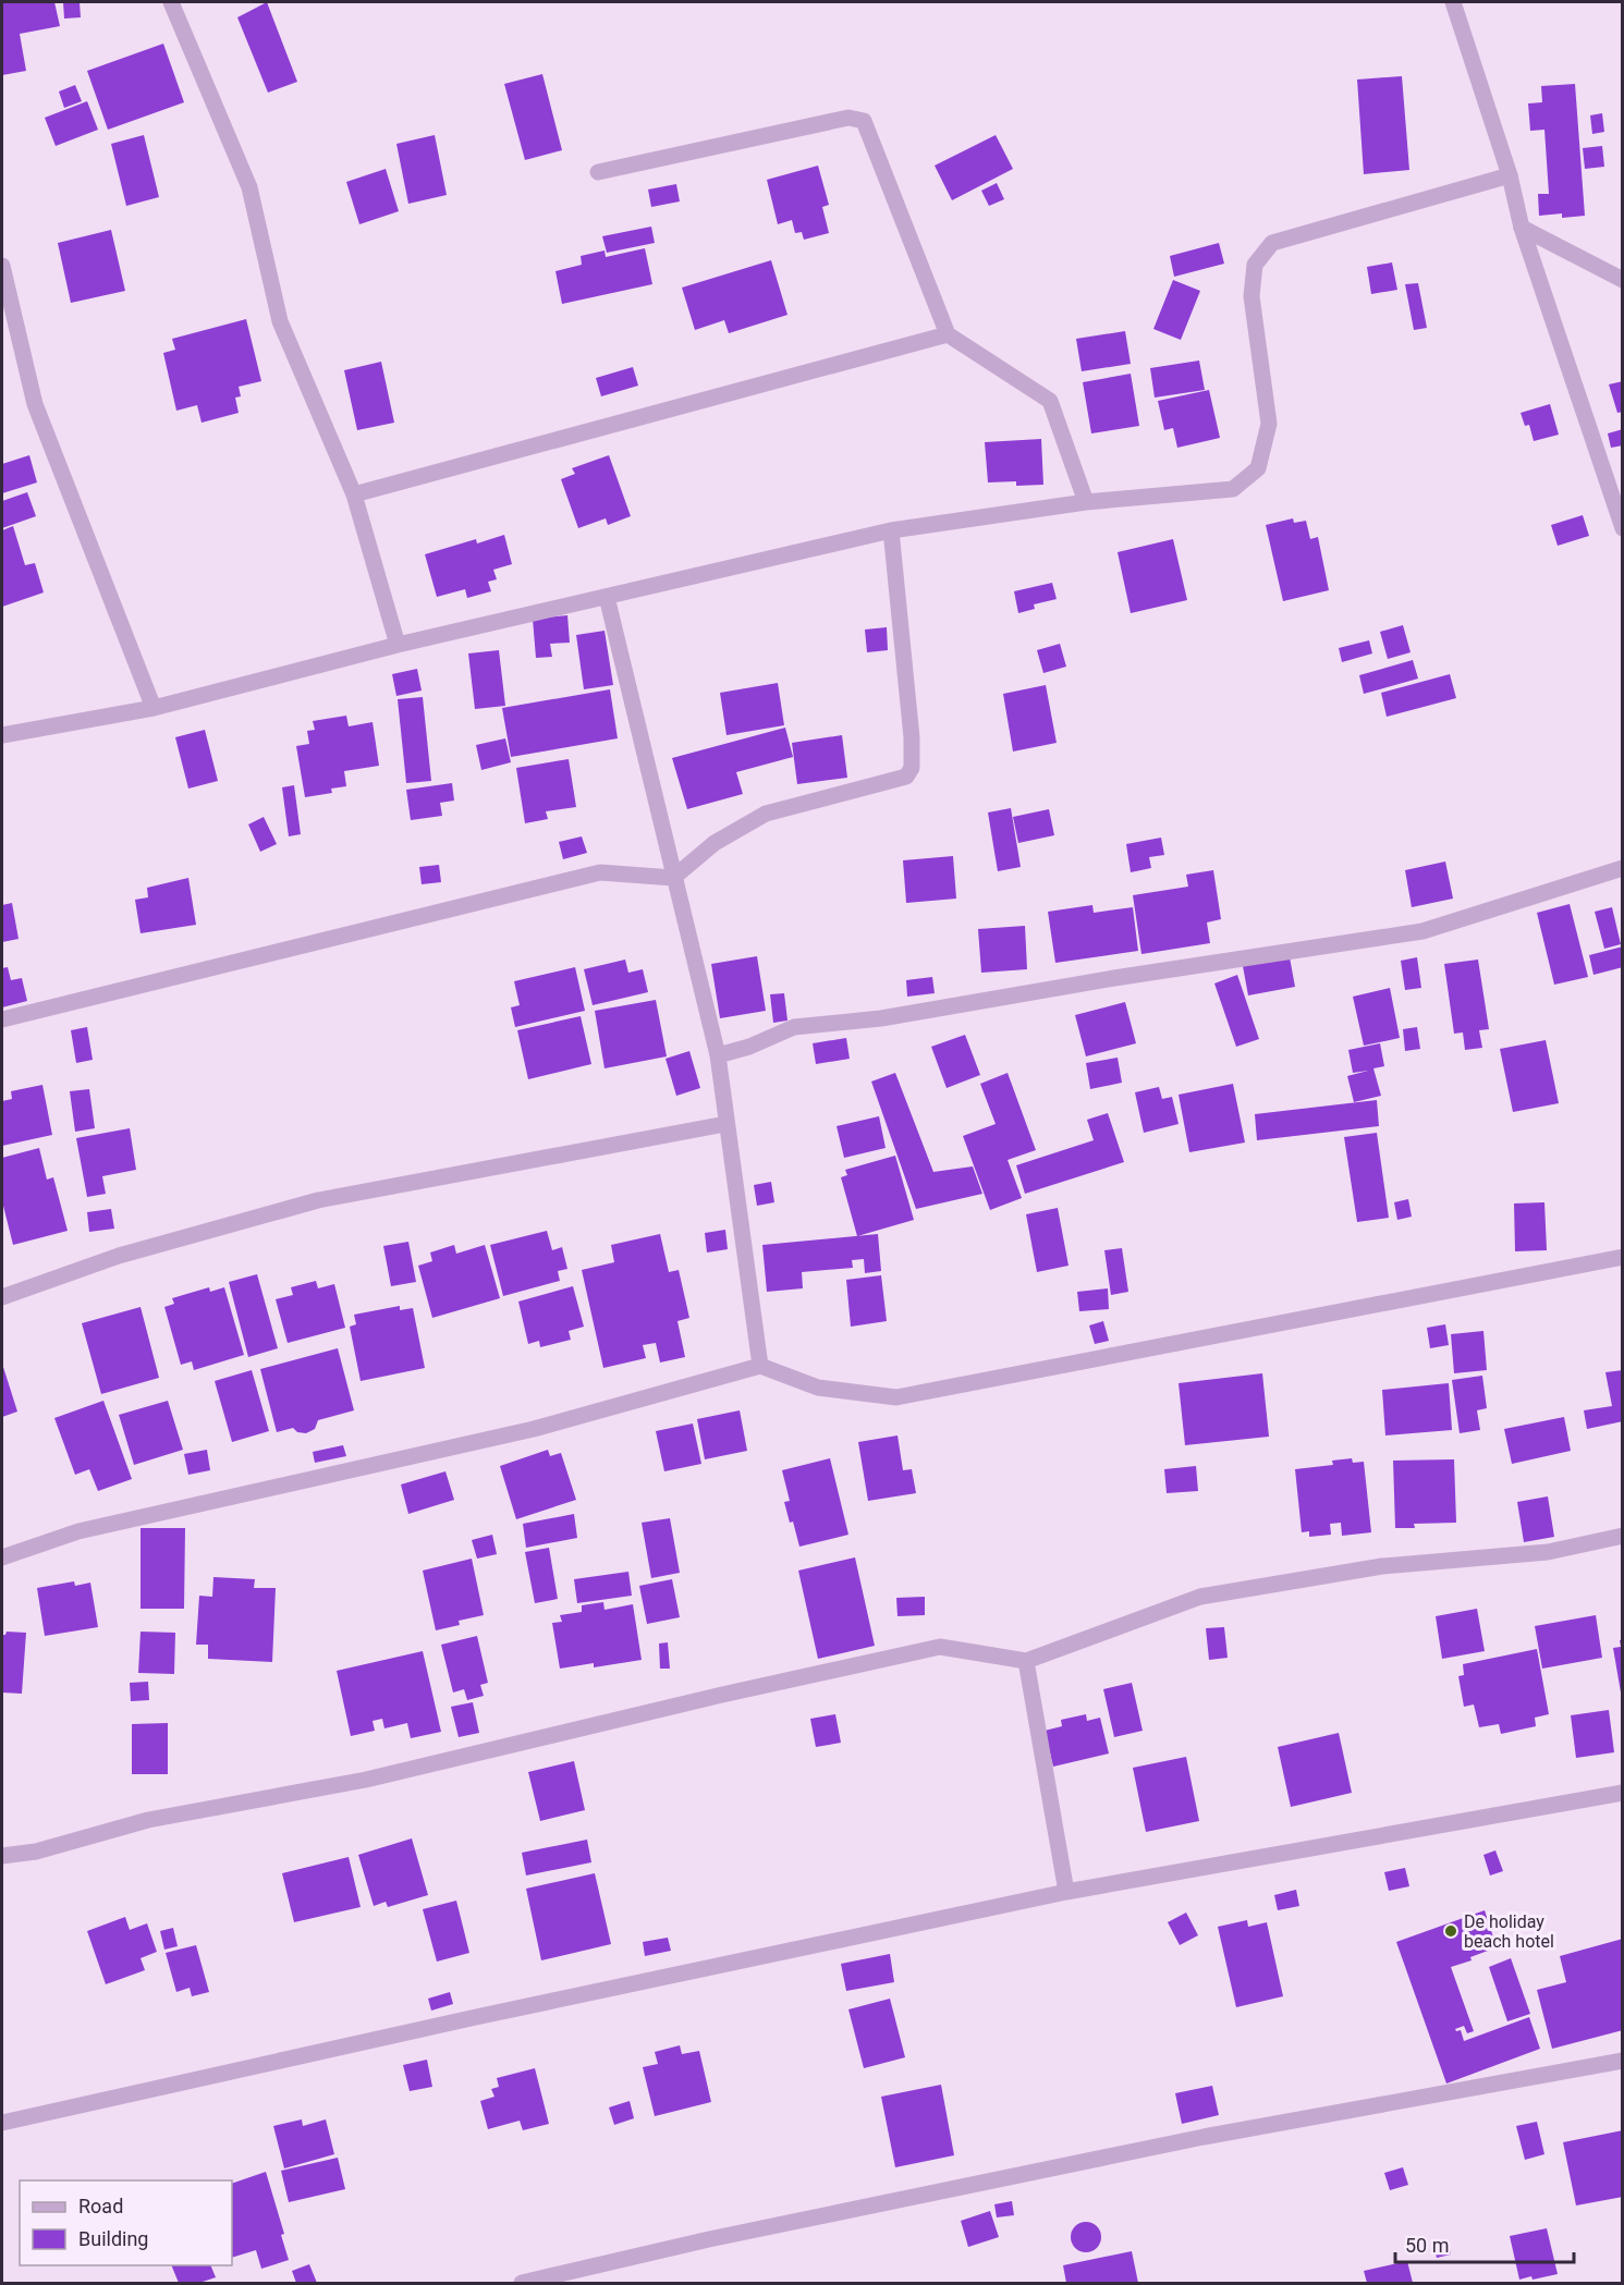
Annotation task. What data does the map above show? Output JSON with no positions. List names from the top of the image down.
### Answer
{
  "places": ["De holiday beach hotel"],
  "legend": ["Road", "Building"],
  "scale_bar": "50 m"
}
